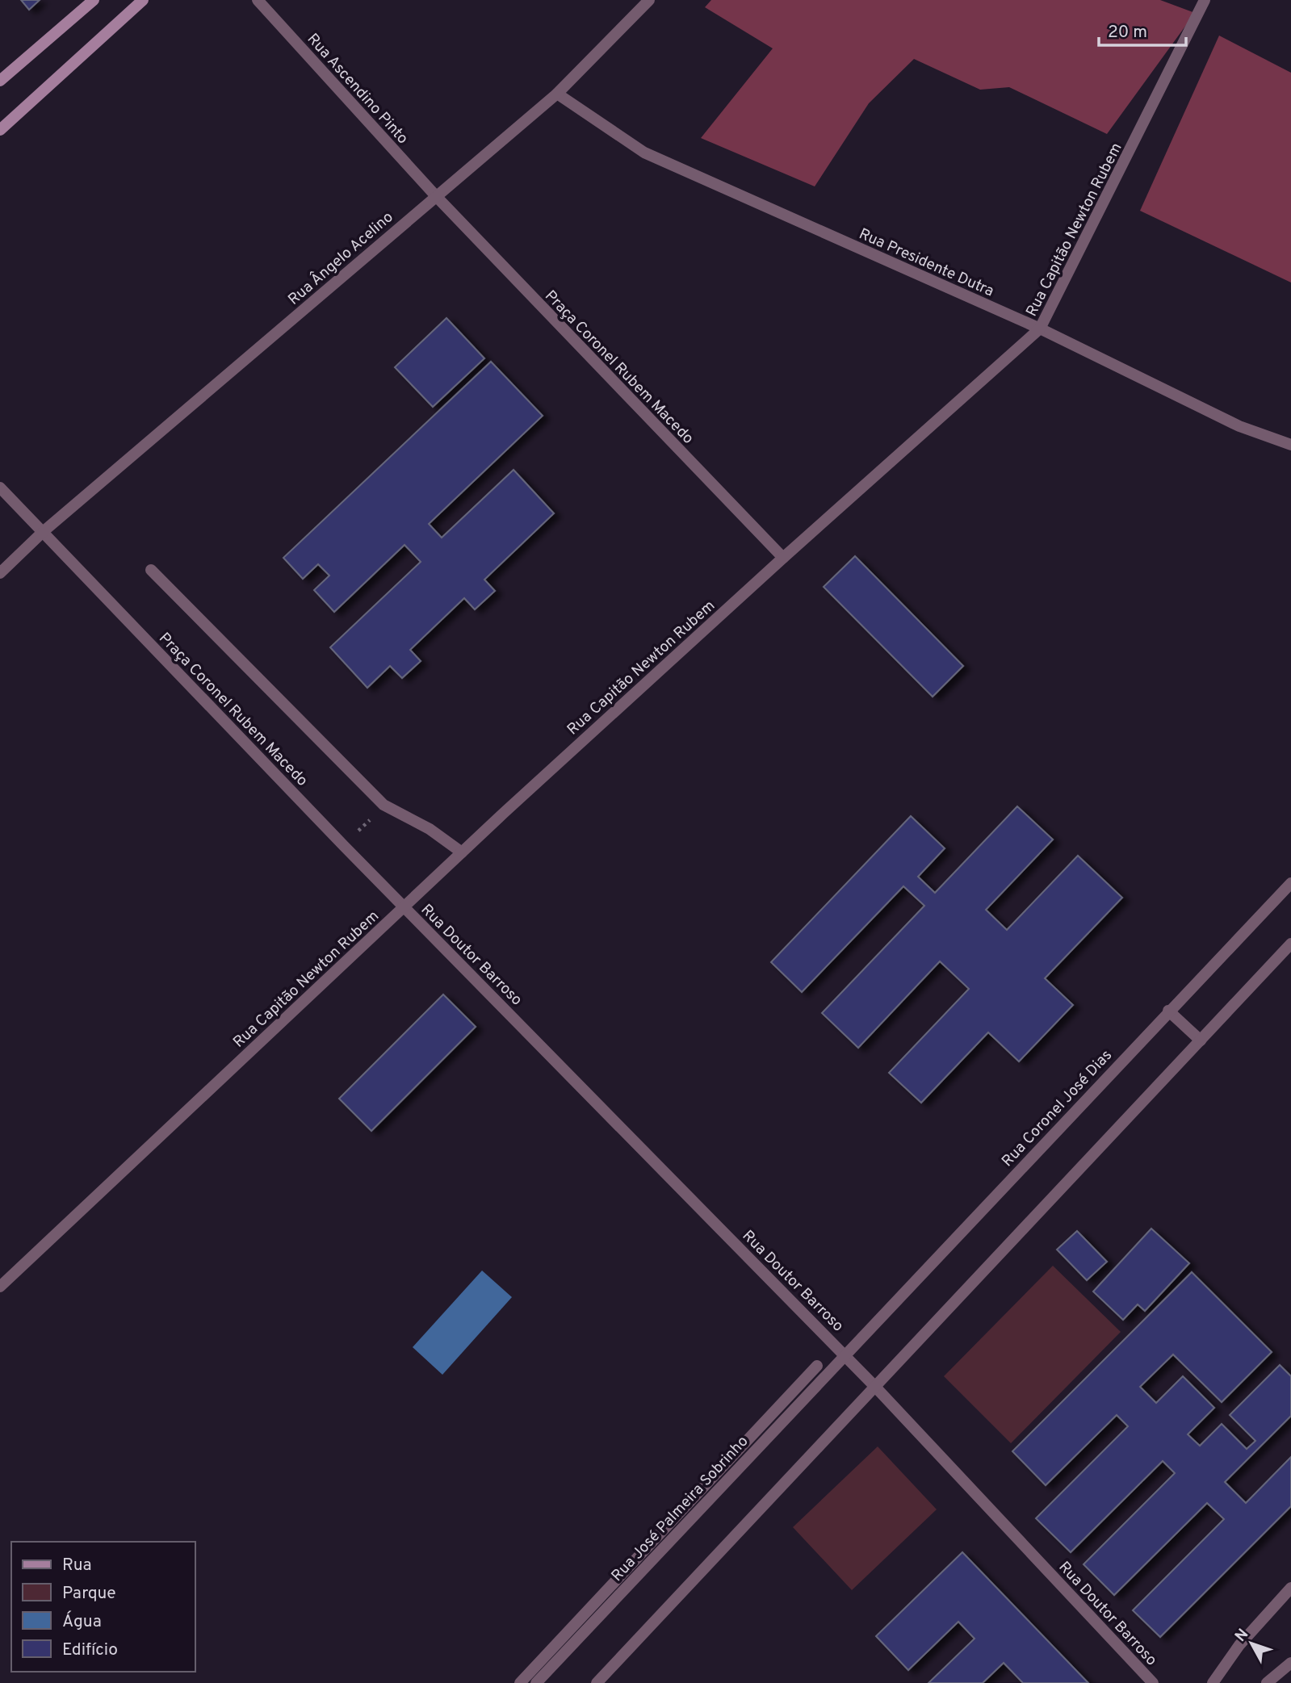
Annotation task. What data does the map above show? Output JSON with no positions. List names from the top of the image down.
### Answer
{
  "streets": {
    "street": [
      "Rua Ascendino Pinto",
      "Rua Capitão Newton Rubem",
      "Rua Ângelo Acelino",
      "Rua Presidente Dutra",
      "Praça Coronel Rubem Macedo",
      "Rua Doutor Barroso",
      "Rua Coronel José Dias",
      "Rua José Palmeira Sobrinho"
    ]
  },
  "crossings": [
    ["Rua Ascendino Pinto", "Rua Ângelo Acelino"],
    ["Rua Ascendino Pinto", "Praça Coronel Rubem Macedo"],
    ["Rua Capitão Newton Rubem", "Rua Presidente Dutra"],
    ["Rua Capitão Newton Rubem", "Praça Coronel Rubem Macedo"],
    ["Rua Capitão Newton Rubem", "Rua Doutor Barroso"],
    ["Rua Ângelo Acelino", "Rua Presidente Dutra"],
    ["Rua Ângelo Acelino", "Praça Coronel Rubem Macedo"],
    ["Praça Coronel Rubem Macedo", "Rua Doutor Barroso"],
    ["Rua Doutor Barroso", "Rua Coronel José Dias"],
    ["Rua Doutor Barroso", "Rua José Palmeira Sobrinho"],
    ["Rua Coronel José Dias", "Rua José Palmeira Sobrinho"]
  ],
  "legend": [
    "Rua",
    "Parque",
    "Água",
    "Edifício"
  ],
  "scale_bar": "20 m",
  "north": "top left"
}
